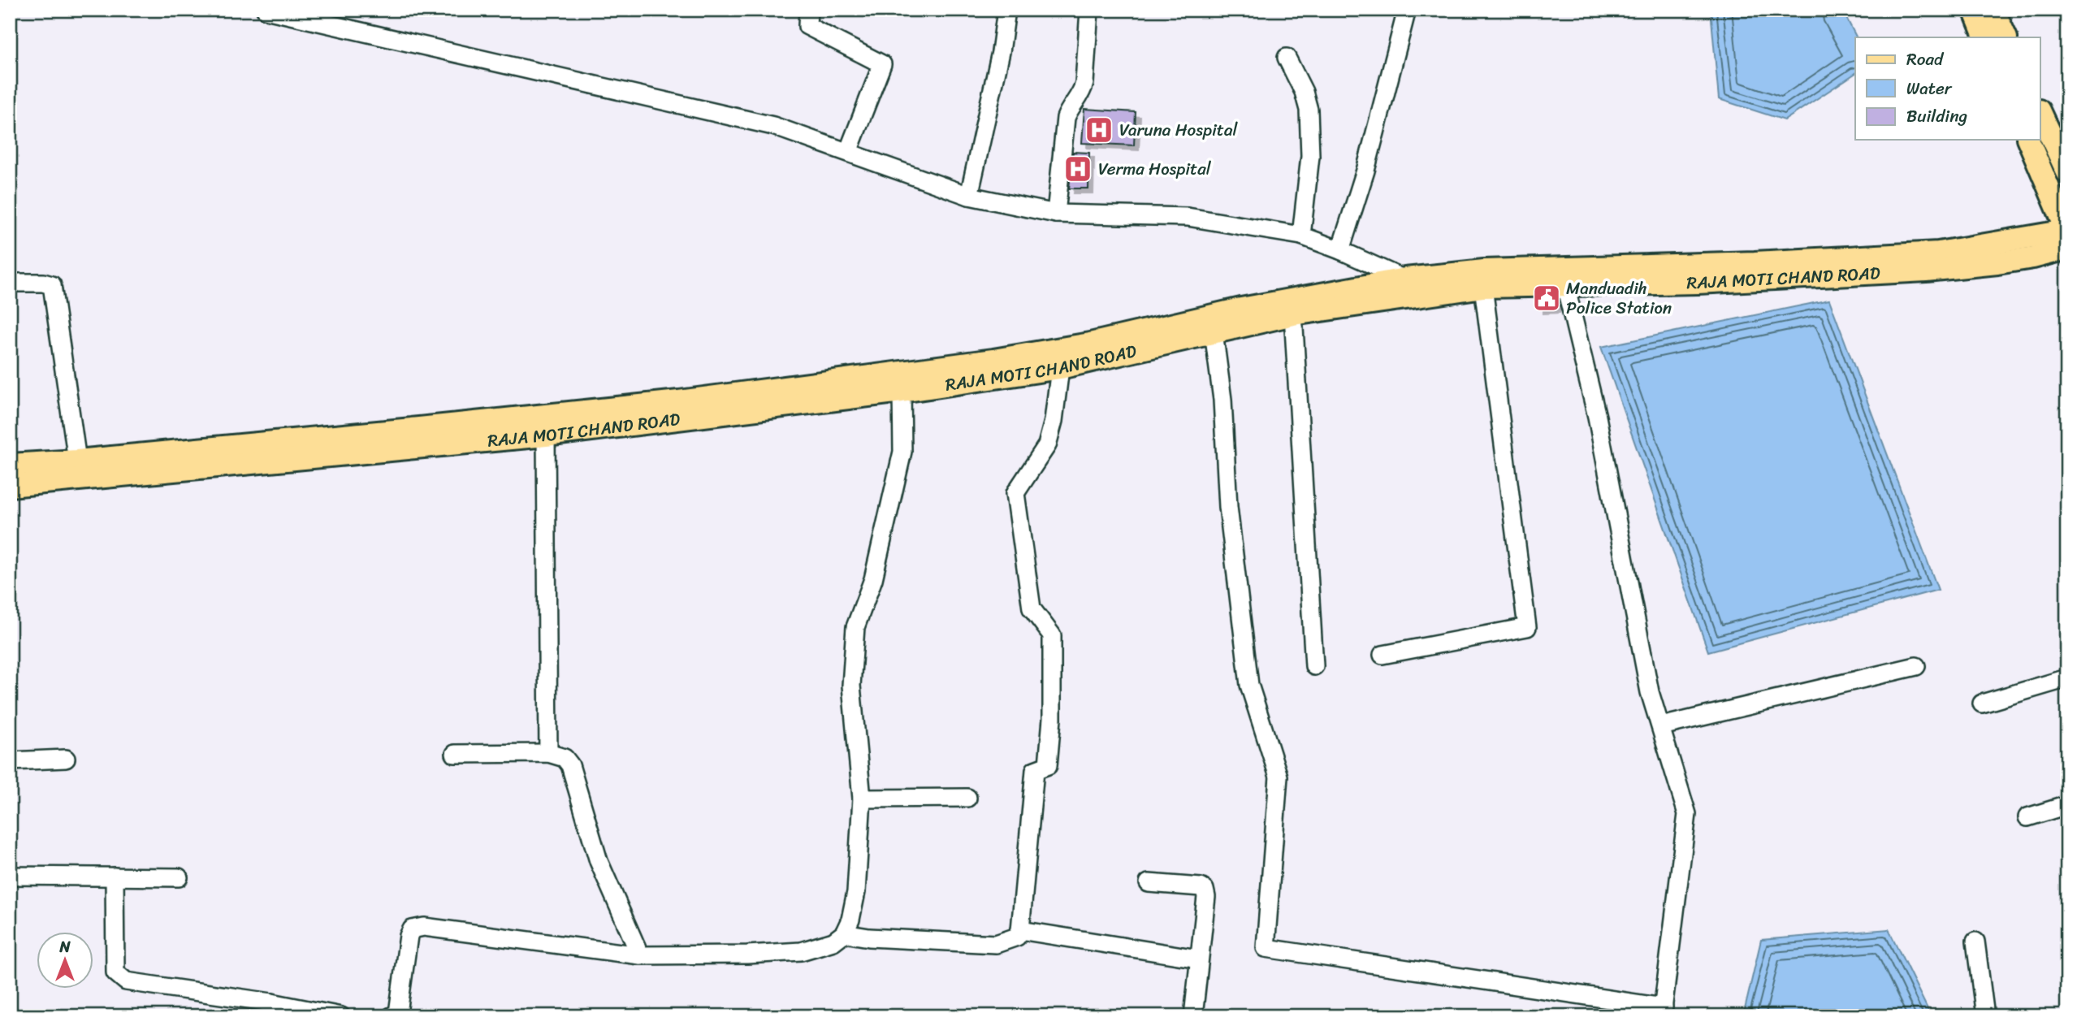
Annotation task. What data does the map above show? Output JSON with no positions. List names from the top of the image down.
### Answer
{
  "streets": {
    "main road": ["RAJA MOTI CHAND ROAD"]
  },
  "places": {
    "hospital": ["Varuna Hospital", "Verma Hospital"],
    "public building": ["Manduadih Police Station"]
  },
  "legend": ["Road", "Water", "Building"],
  "north": "top"
}
